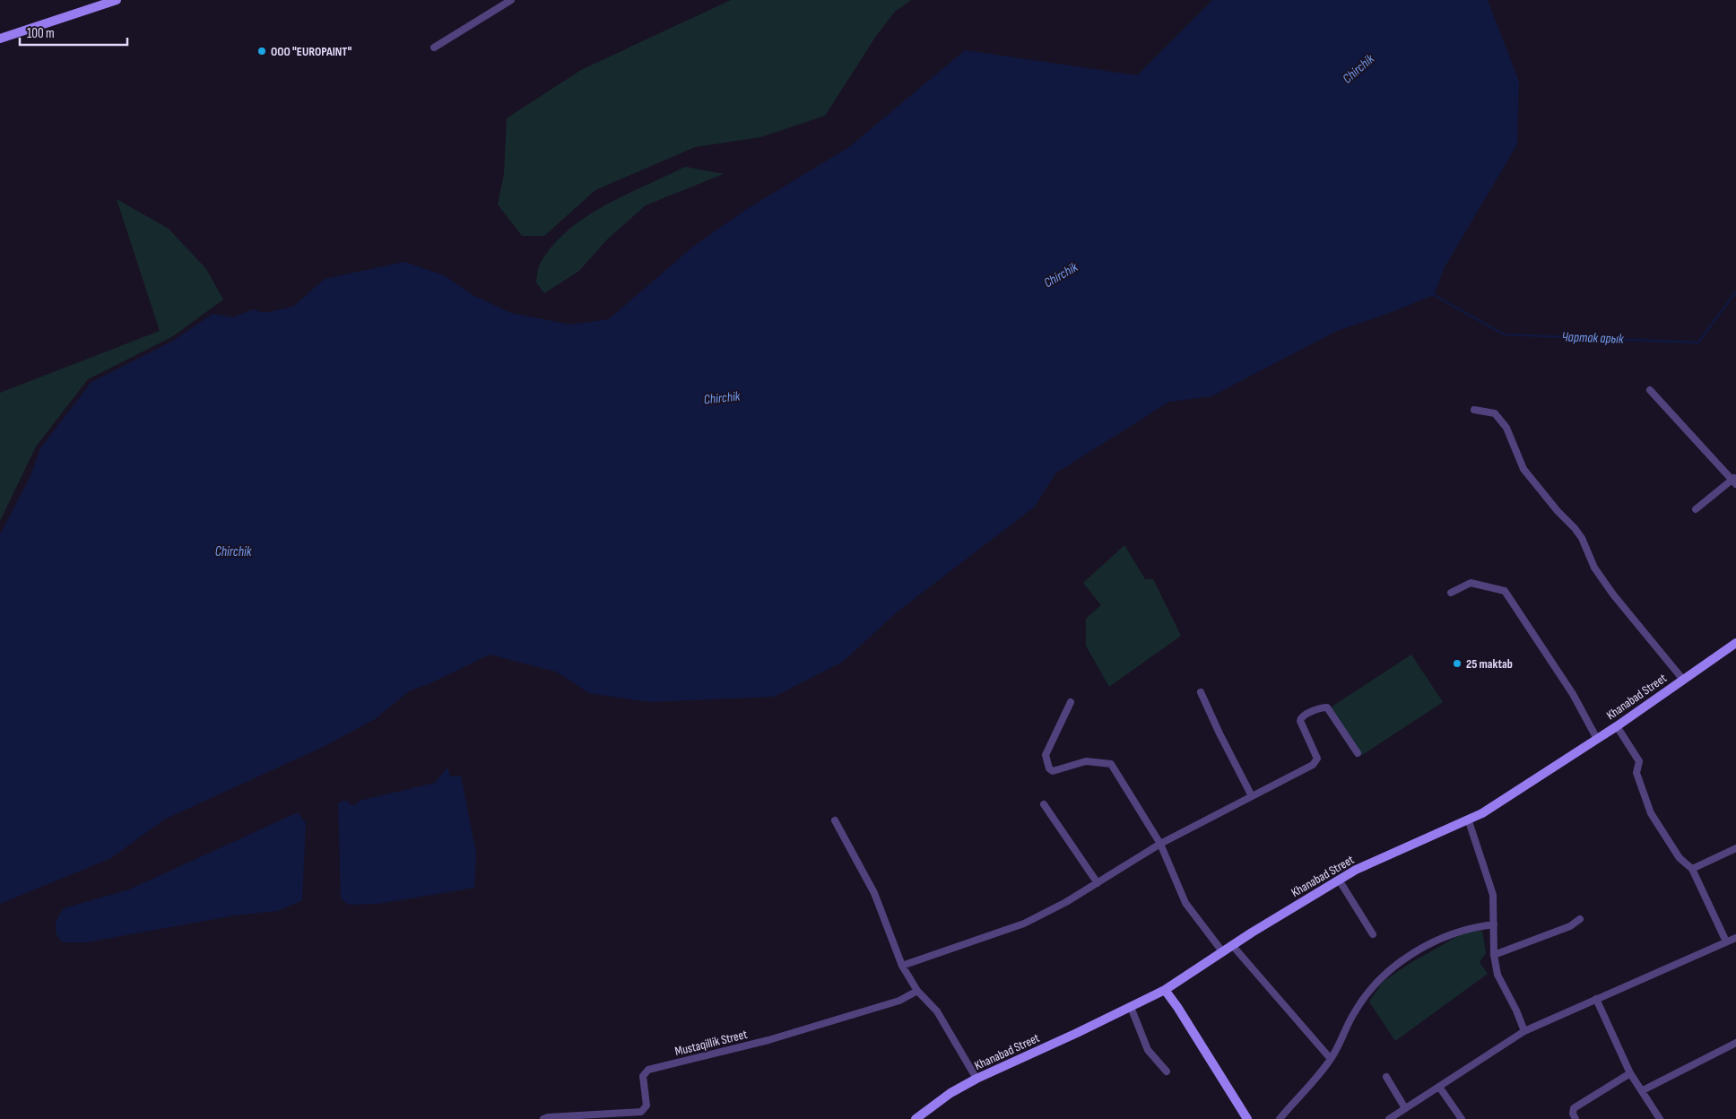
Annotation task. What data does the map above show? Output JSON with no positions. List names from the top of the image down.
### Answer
{
  "streets": {
    "main road": ["Khanabad Street"],
    "street": ["Mustaqillik Street"]
  },
  "water": ["Chirchik", "Чартак арык"],
  "places": ["OOO \"EUROPAINT\"", "25 maktab"],
  "scale_bar": "100 m"
}
